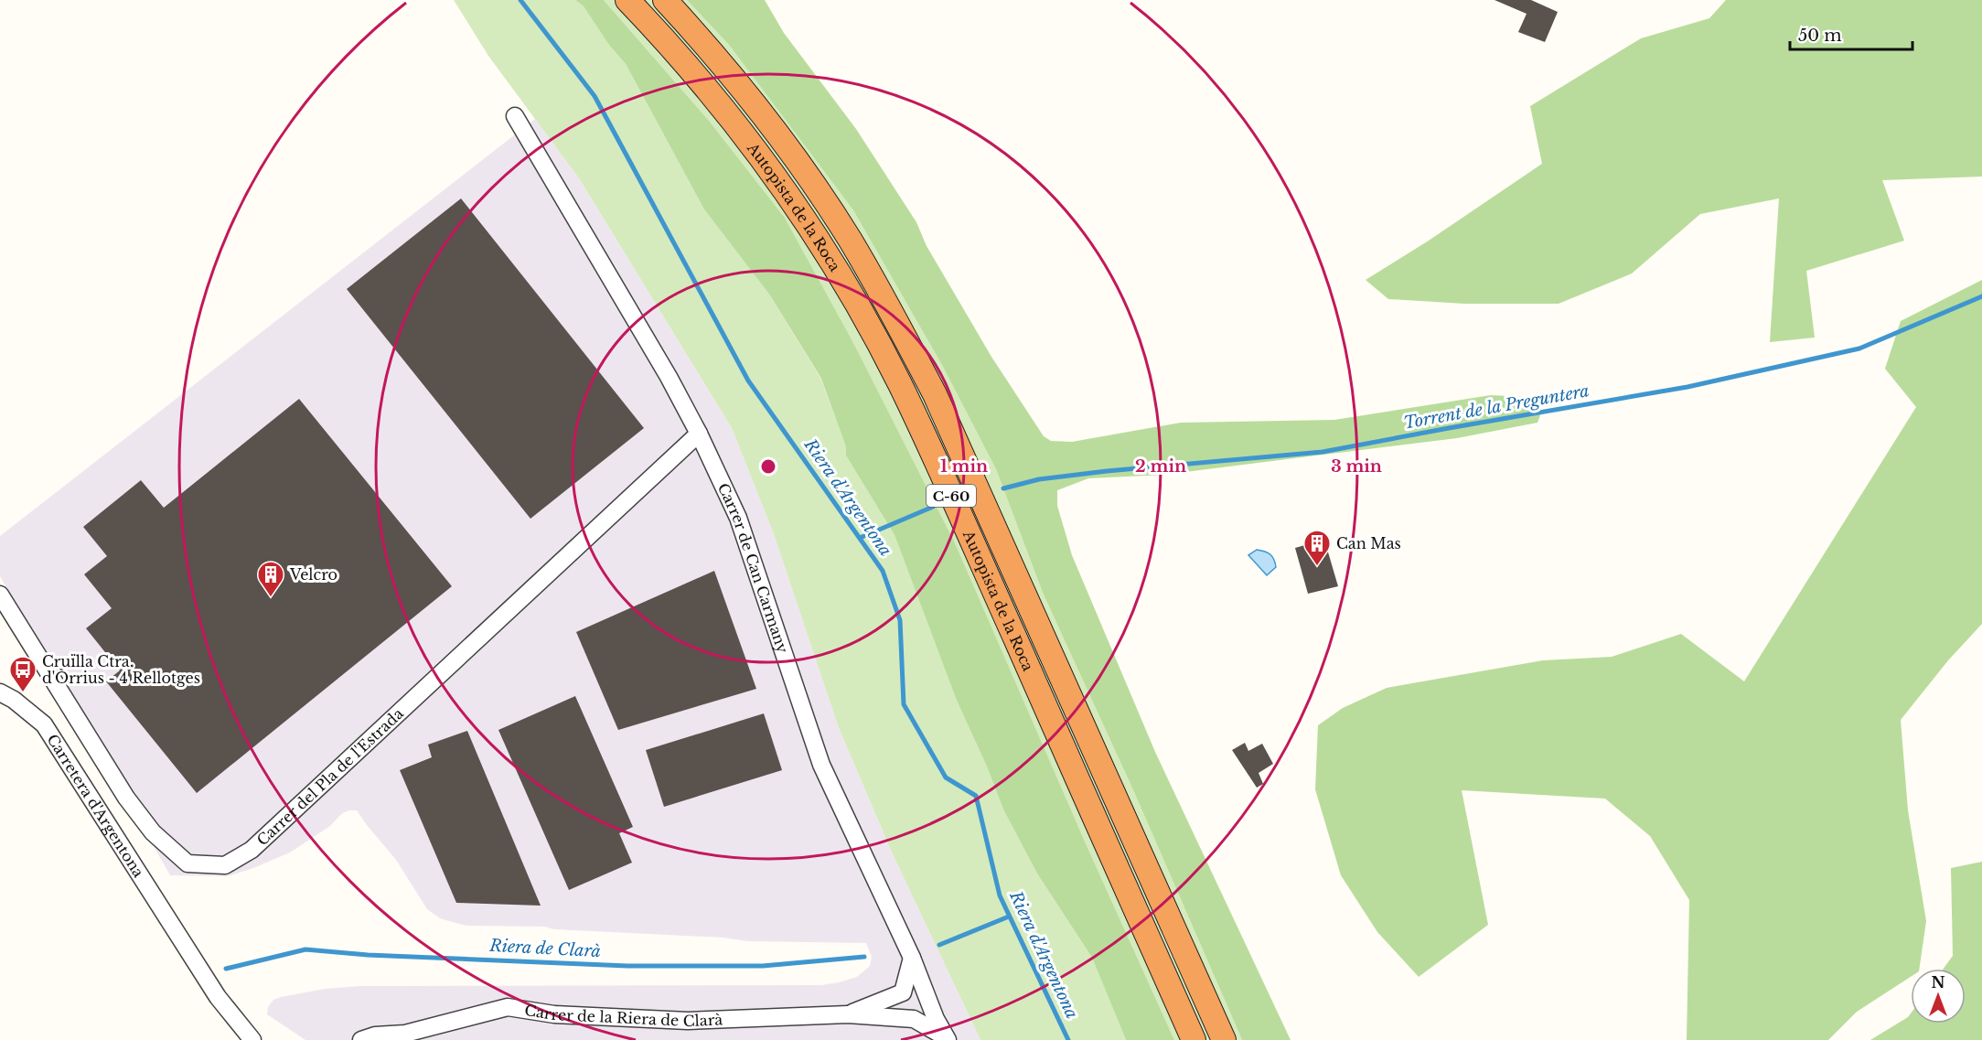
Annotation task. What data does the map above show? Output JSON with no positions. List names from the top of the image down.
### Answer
{
  "streets": {
    "highway": ["Autopista de la Roca", "C-60"],
    "street": [
      "Carrer de Can Carmany",
      "Carrer del Pla de l'Estrada",
      "Carretera d'Argentona",
      "Carrer de la Riera de Clarà"
    ]
  },
  "crossings": [
    ["Carrer de Can Carmany", "Carrer del Pla de l'Estrada"],
    ["Carrer de Can Carmany", "Carrer de la Riera de Clarà"]
  ],
  "water": ["Torrent de la Preguntera", "Riera d'Argentona", "Riera de Clarà"],
  "places": {
    "building": ["Can Mas", "Velcro"],
    "bus stop": ["Cruïlla Ctra. d'Òrrius - 4 Rellotges"]
  },
  "scale_bar": "50 m",
  "north": "top",
  "rings": ["1 min", "2 min", "3 min"]
}
